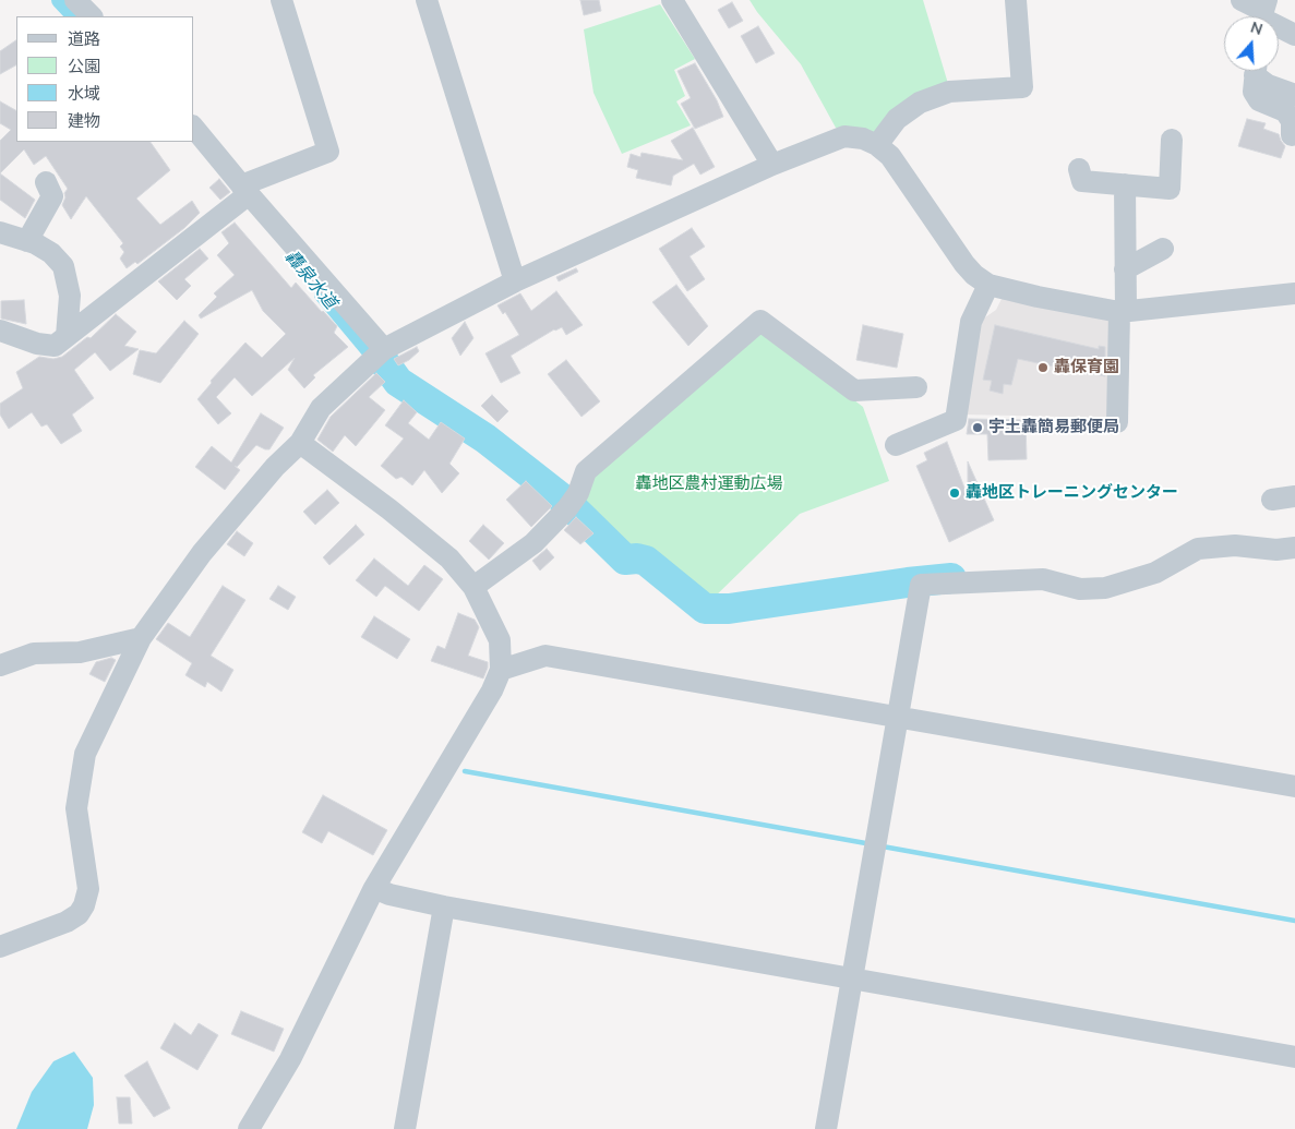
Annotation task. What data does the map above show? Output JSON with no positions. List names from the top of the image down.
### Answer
{
  "water": ["轟泉水道"],
  "parks": ["轟地区農村運動広場"],
  "places": ["轟保育園", "宇土轟簡易郵便局", "轟地区トレーニングセンター"],
  "legend": [
    "道路",
    "公園",
    "水域",
    "建物"
  ],
  "north": "top"
}
